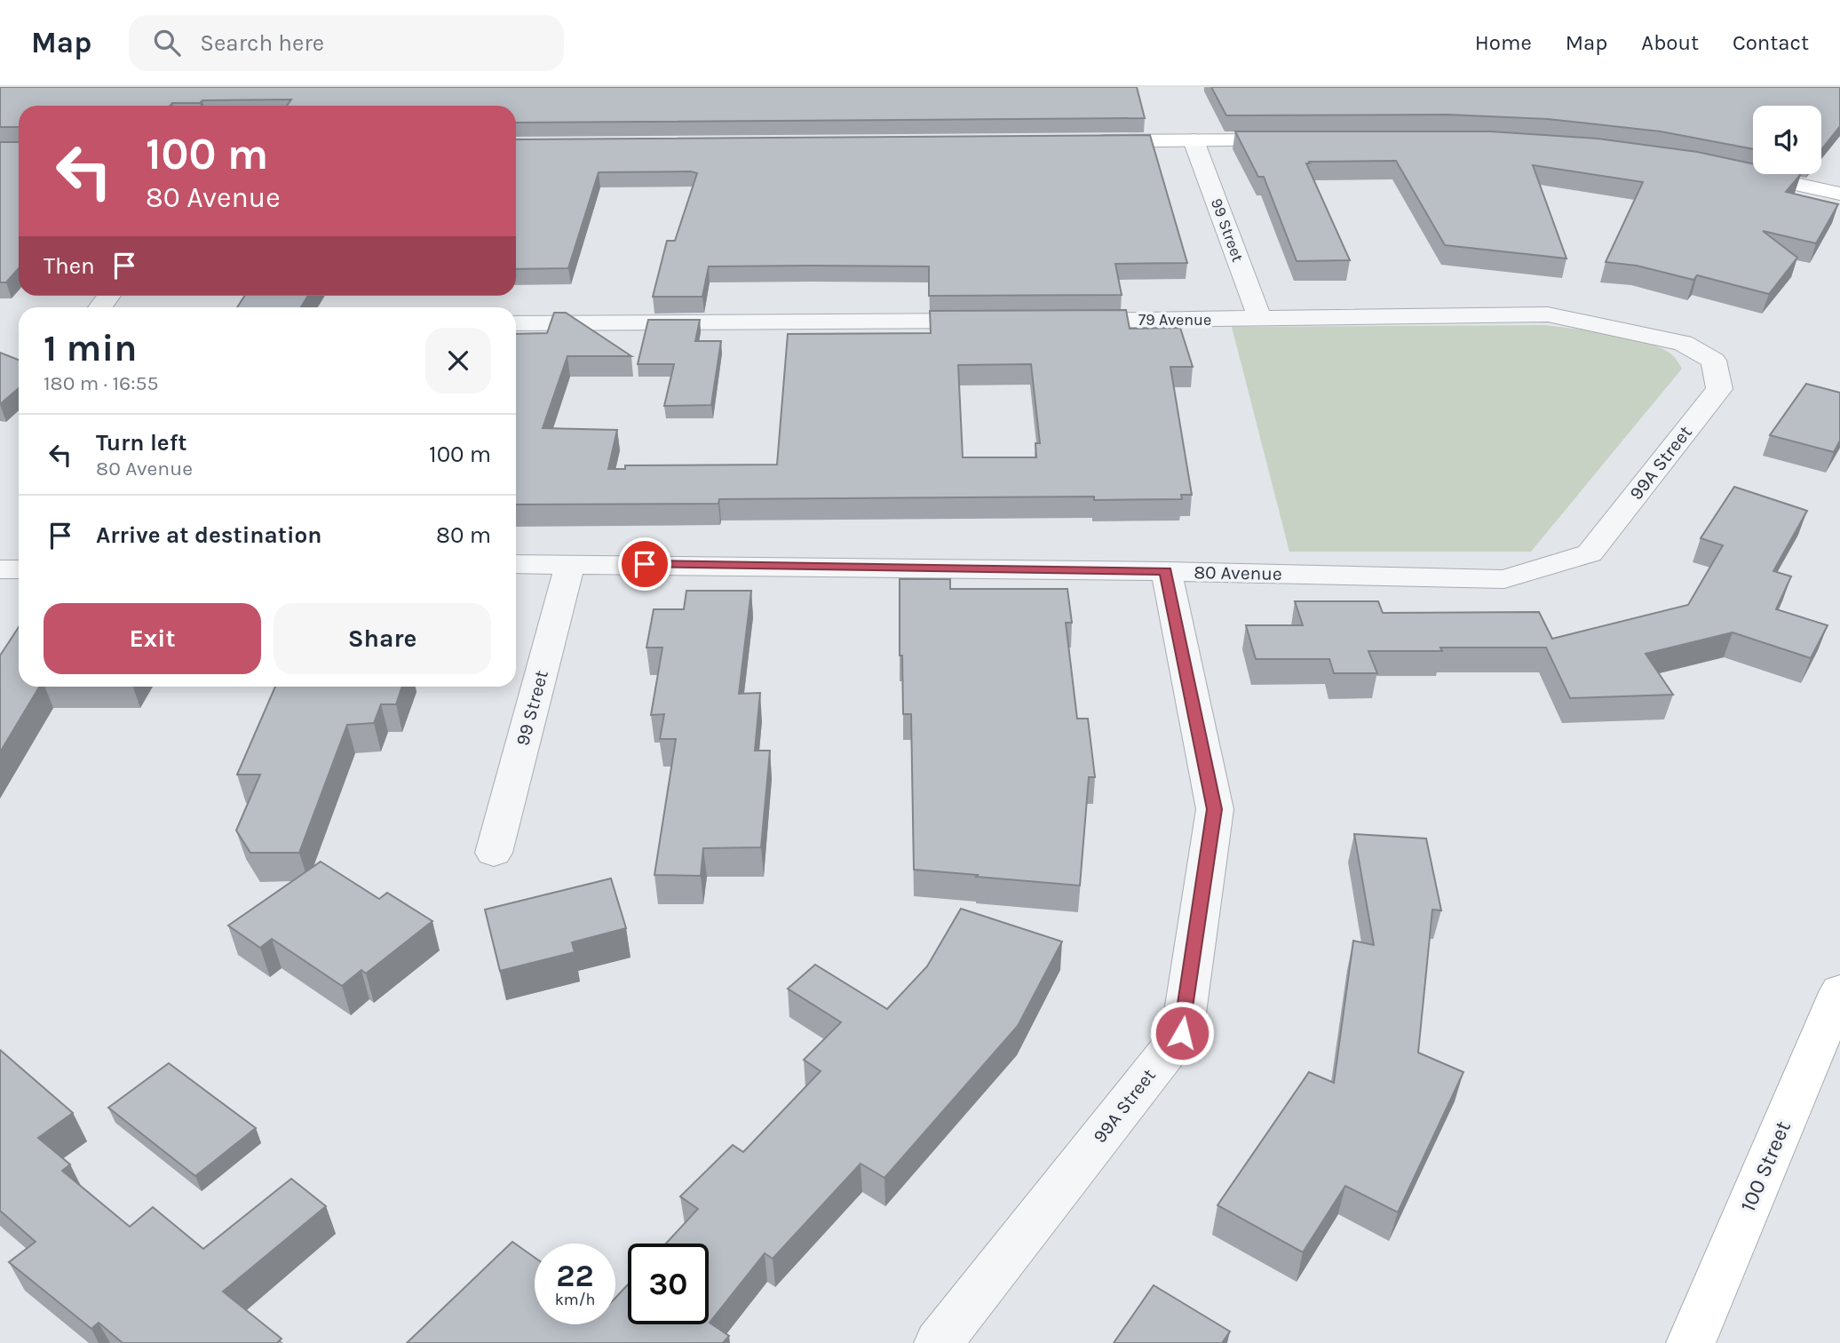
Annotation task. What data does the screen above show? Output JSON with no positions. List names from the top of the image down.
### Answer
{
  "streets": {
    "street": [
      "99 Street",
      "79 Avenue",
      "99A Street",
      "80 Avenue",
      "100 Street"
    ]
  },
  "crossings": [
    ["99 Street", "79 Avenue"],
    ["99 Street", "80 Avenue"],
    ["79 Avenue", "99A Street"],
    ["99A Street", "80 Avenue"]
  ],
  "page": {
    "header": "Map",
    "search": "Search here",
    "nav": [
      "Home",
      "Map",
      "About",
      "Contact"
    ],
    "turn": ["100 m", "80 Avenue"],
    "then": "Then",
    "heading": ["1 min", "180 m · 16:55"],
    "list": [
      {
        "name": "Turn left",
        "note": "80 Avenue",
        "value": "100 m"
      },
      {
        "name": "Arrive at destination",
        "value": "80 m"
      }
    ],
    "buttons": ["Exit", "Share"],
    "speed": "22 km/h",
    "limit": "30"
  }
}
